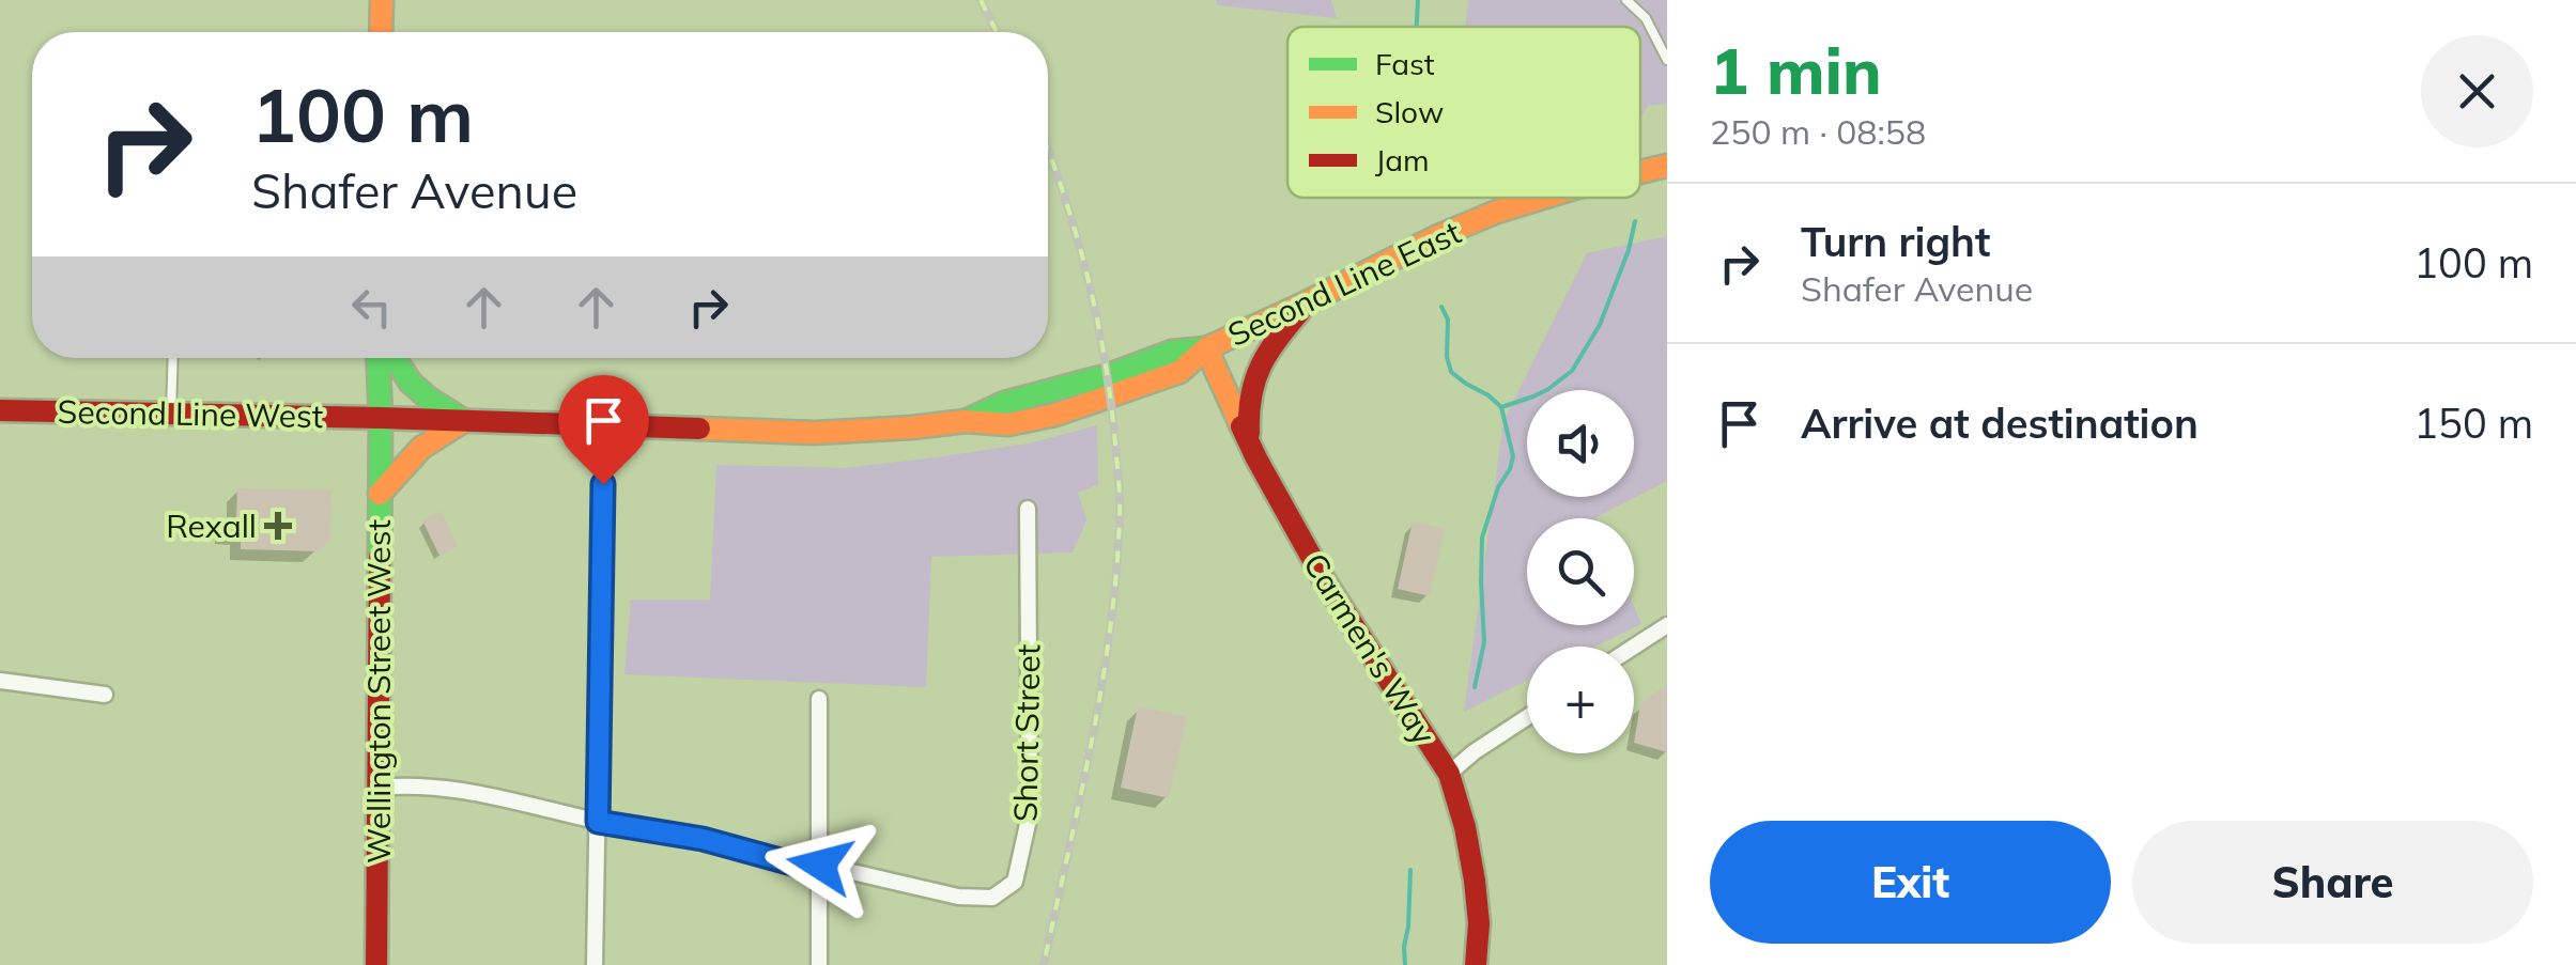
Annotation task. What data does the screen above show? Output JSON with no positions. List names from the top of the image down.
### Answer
{
  "streets": {
    "main road": [
      "Second Line East",
      "Second Line West",
      "Carmen's Way",
      "Wellington Street West"
    ],
    "street": ["Short Street"]
  },
  "crossings": [
    ["Second Line East", "Second Line West"],
    ["Second Line East", "Carmen's Way"],
    ["Second Line East", "Wellington Street West"],
    ["Second Line West", "Wellington Street West"],
    ["Wellington Street West", "Short Street"]
  ],
  "places": {
    "health": ["Rexall"]
  },
  "legend": ["Fast", "Slow", "Jam"],
  "page": {
    "heading": ["1 min", "250 m · 08:58"],
    "turn": ["100 m", "Shafer Avenue"],
    "list": [
      {
        "name": "Turn right",
        "note": "Shafer Avenue",
        "value": "100 m"
      },
      {
        "name": "Arrive at destination",
        "value": "150 m"
      }
    ],
    "map_buttons": "+",
    "buttons": ["Exit", "Share"]
  }
}
